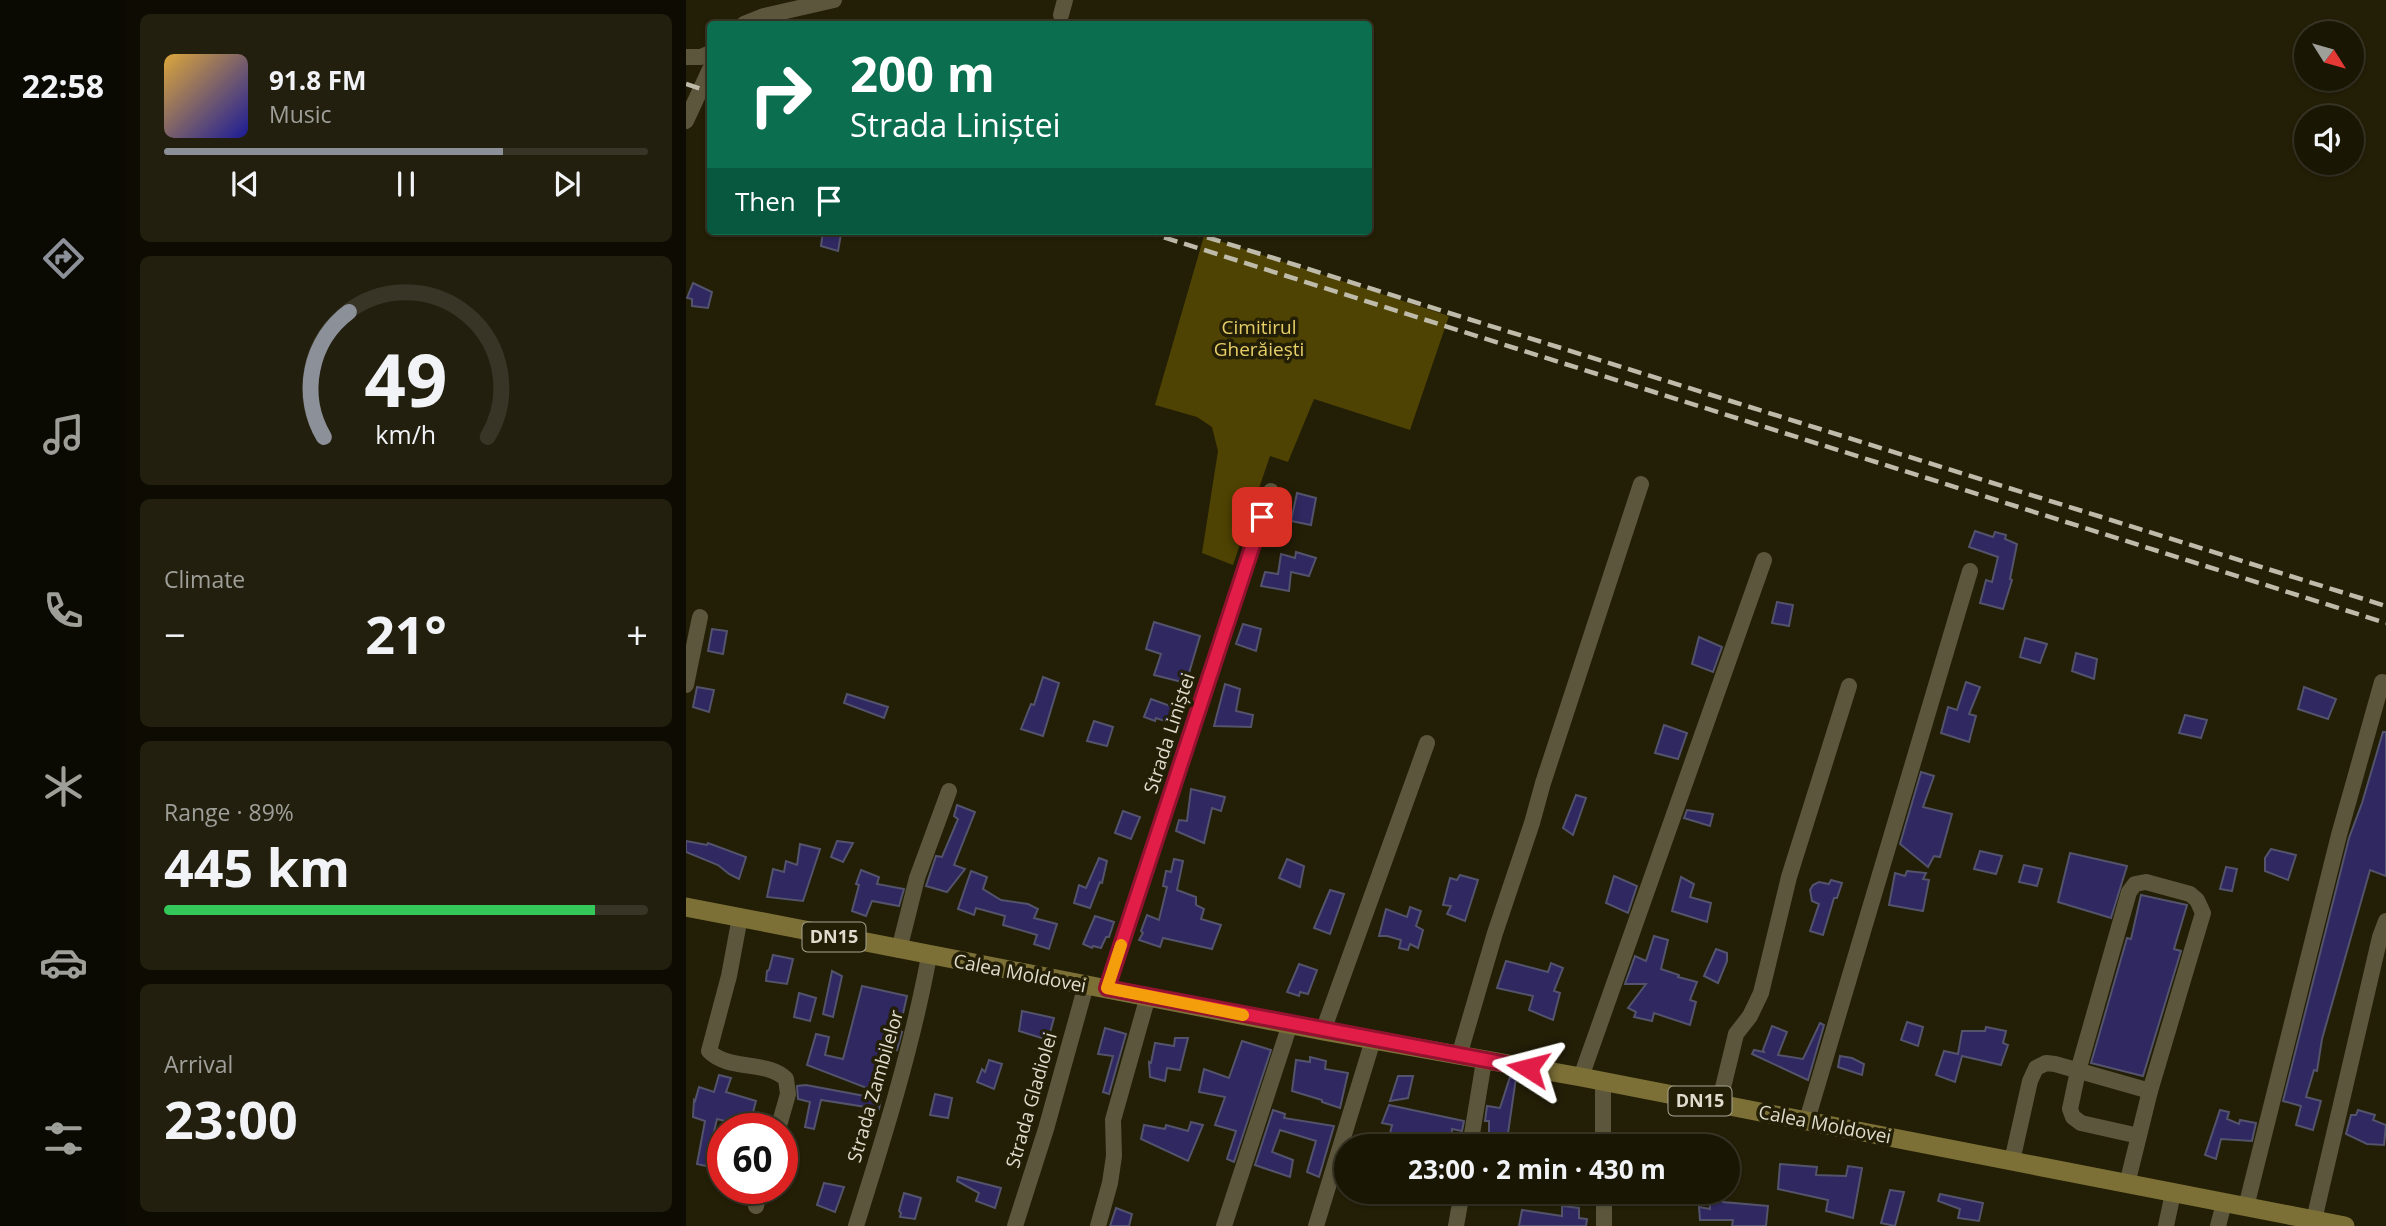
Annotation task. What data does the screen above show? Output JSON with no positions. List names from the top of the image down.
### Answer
{
  "streets": {
    "main road": ["DN15", "Calea Moldovei"],
    "street": ["Strada Liniștei", "Strada Zambilelor", "Strada Gladiolei"]
  },
  "crossings": [
    ["Strada Liniștei", "Calea Moldovei"],
    ["Calea Moldovei", "Strada Zambilelor"],
    ["Calea Moldovei", "Strada Gladiolei"]
  ],
  "parks": ["Cimitirul Gherăiești"],
  "north": "bottom right",
  "page": {
    "tabs": "22:58",
    "turn": ["200 m", "Strada Liniștei"],
    "song": ["91.8 FM", "Music"],
    "then": "Then",
    "tile": [
      "Climate",
      ["Range · 89%", "445 km"],
      ["Arrival", "23:00"]
    ],
    "heat": ["−", "21°", "+"],
    "limit": "60",
    "trip": "23:00 · 2 min · 430 m",
    "gauge": ["49", "km/h"]
  }
}
